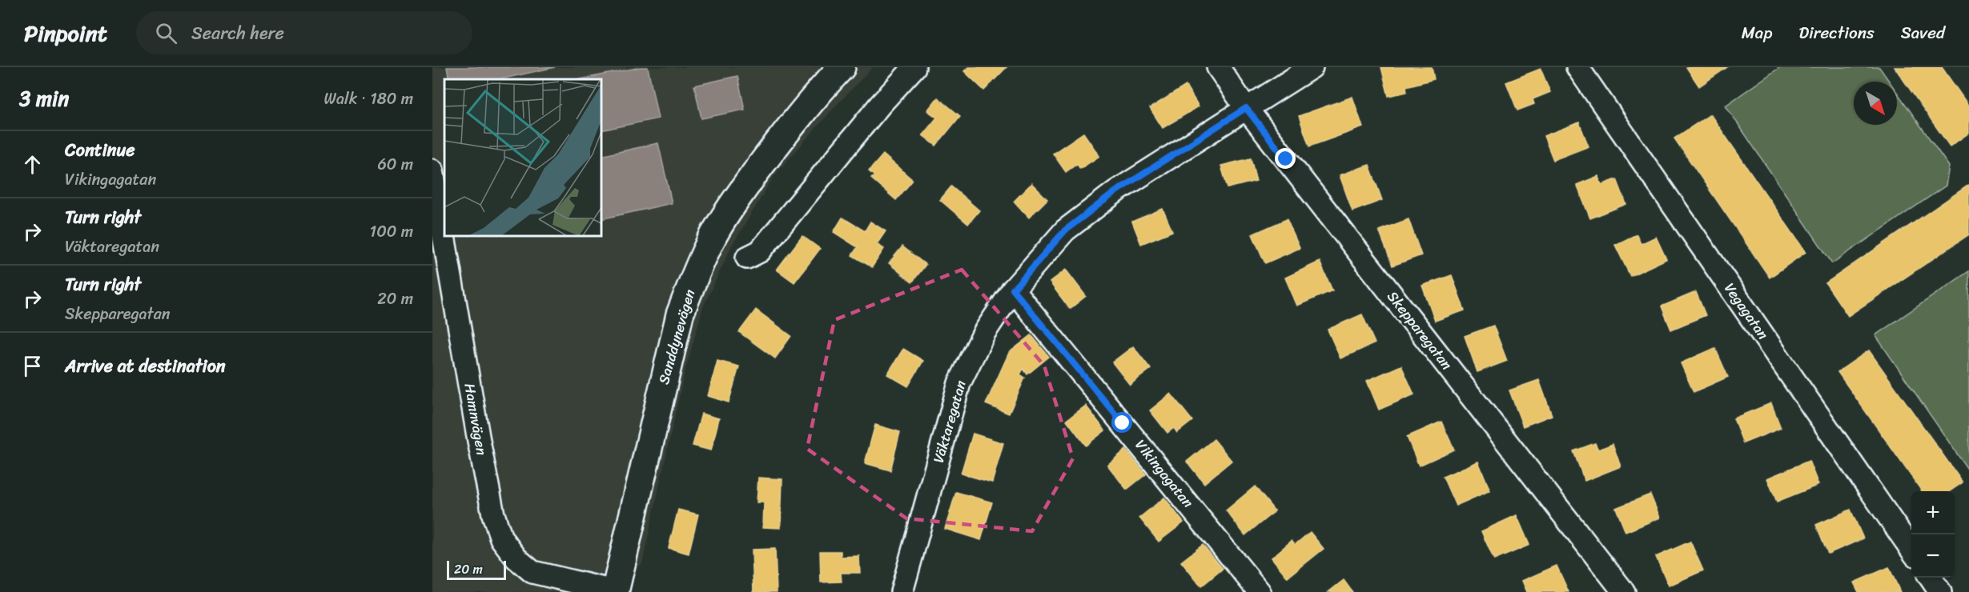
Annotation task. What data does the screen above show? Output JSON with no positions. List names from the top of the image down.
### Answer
{
  "streets": {
    "street": [
      "Vegagatan",
      "Skepparegatan",
      "Sanddynevägen",
      "Hamnvägen",
      "Väktaregatan",
      "Vikingagatan"
    ]
  },
  "crossings": [
    ["Skepparegatan", "Väktaregatan"],
    ["Sanddynevägen", "Hamnvägen"],
    ["Väktaregatan", "Vikingagatan"]
  ],
  "scale_bar": "20 m",
  "north": "bottom right",
  "page": {
    "header": "Pinpoint",
    "search": "Search here",
    "nav": ["Map", "Directions", "Saved"],
    "heading": ["3 min", "Walk · 180 m"],
    "list": [
      ["Continue", "Vikingagatan", "60 m"],
      ["Turn right", "Väktaregatan", "100 m"],
      ["Turn right", "Skepparegatan", "20 m"],
      "Arrive at destination"
    ],
    "map_buttons": ["+", "−"],
    "scale": "20 m"
  }
}
